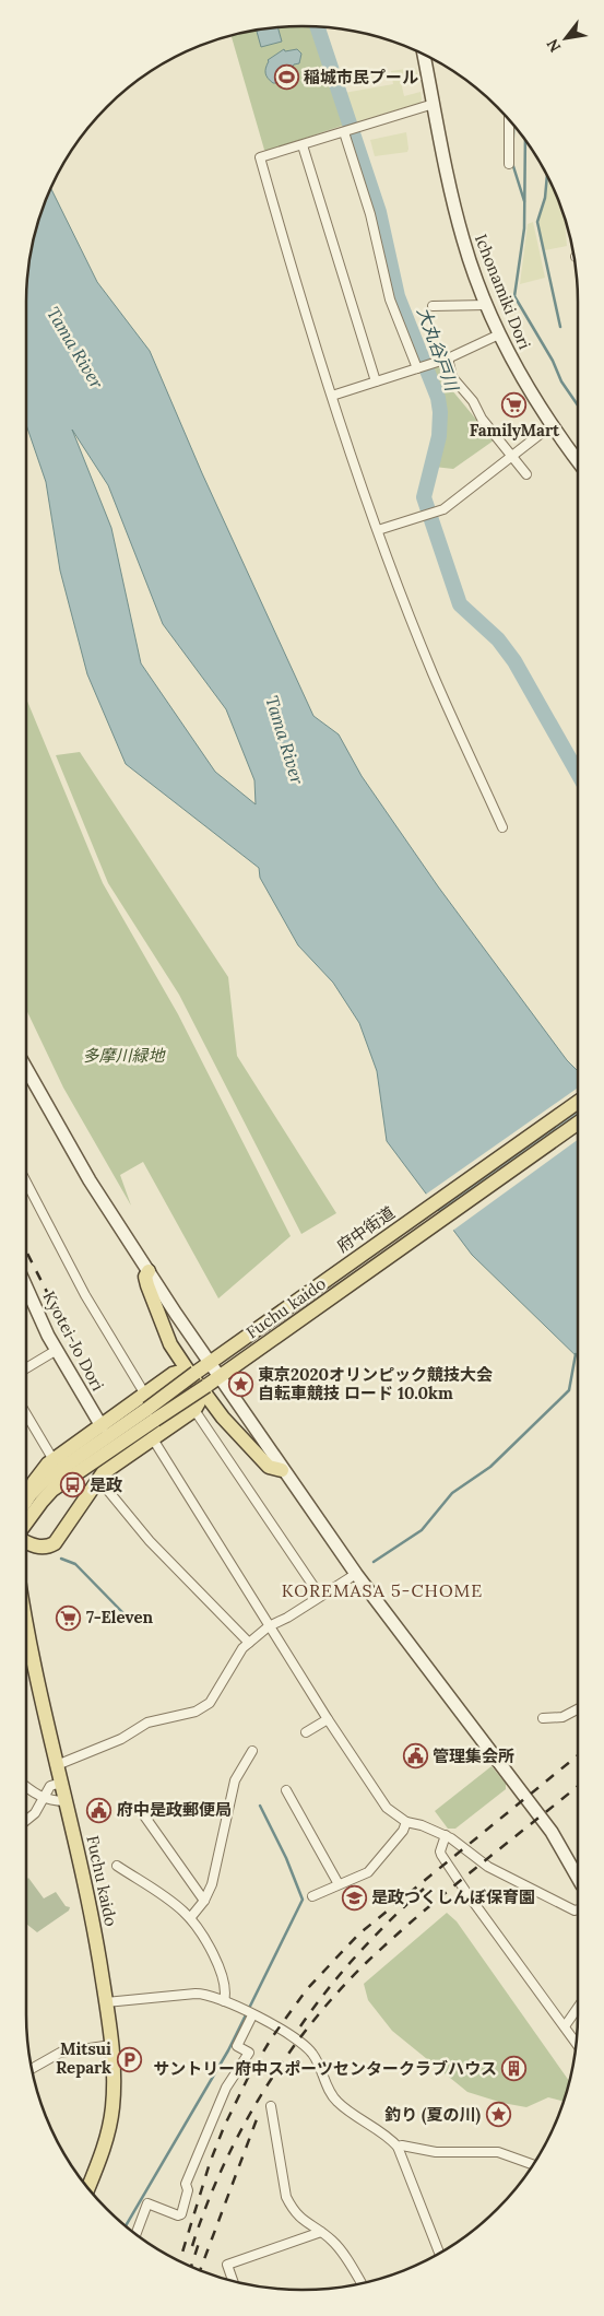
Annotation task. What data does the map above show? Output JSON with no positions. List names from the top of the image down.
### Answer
{
  "streets": {
    "main road": ["府中街道", "Fuchu kaido"],
    "street": ["Ichonamiki Dori", "Kyotei-Jo Dori"]
  },
  "crossings": [
    ["府中街道", "Fuchu kaido"]
  ],
  "districts": ["KOREMASA 5-CHOME"],
  "water": ["Tama River", "大丸谷戸川"],
  "parks": ["多摩川緑地"],
  "places": {
    "sports": ["稲城市民プール"],
    "supermarket": ["FamilyMart", "7-Eleven"],
    "place": ["東京2020オリンピック競技大会 自転車競技 ロード 10.0km", "釣り (夏の川)"],
    "bus stop": ["是政"],
    "public building": ["管理集会所", "府中是政郵便局"],
    "school or university": ["是政つくしんぼ保育園"],
    "parking": ["Mitsui Repark"],
    "building": ["サントリー府中スポーツセンタークラブハウス"]
  },
  "north": "bottom left"
}
